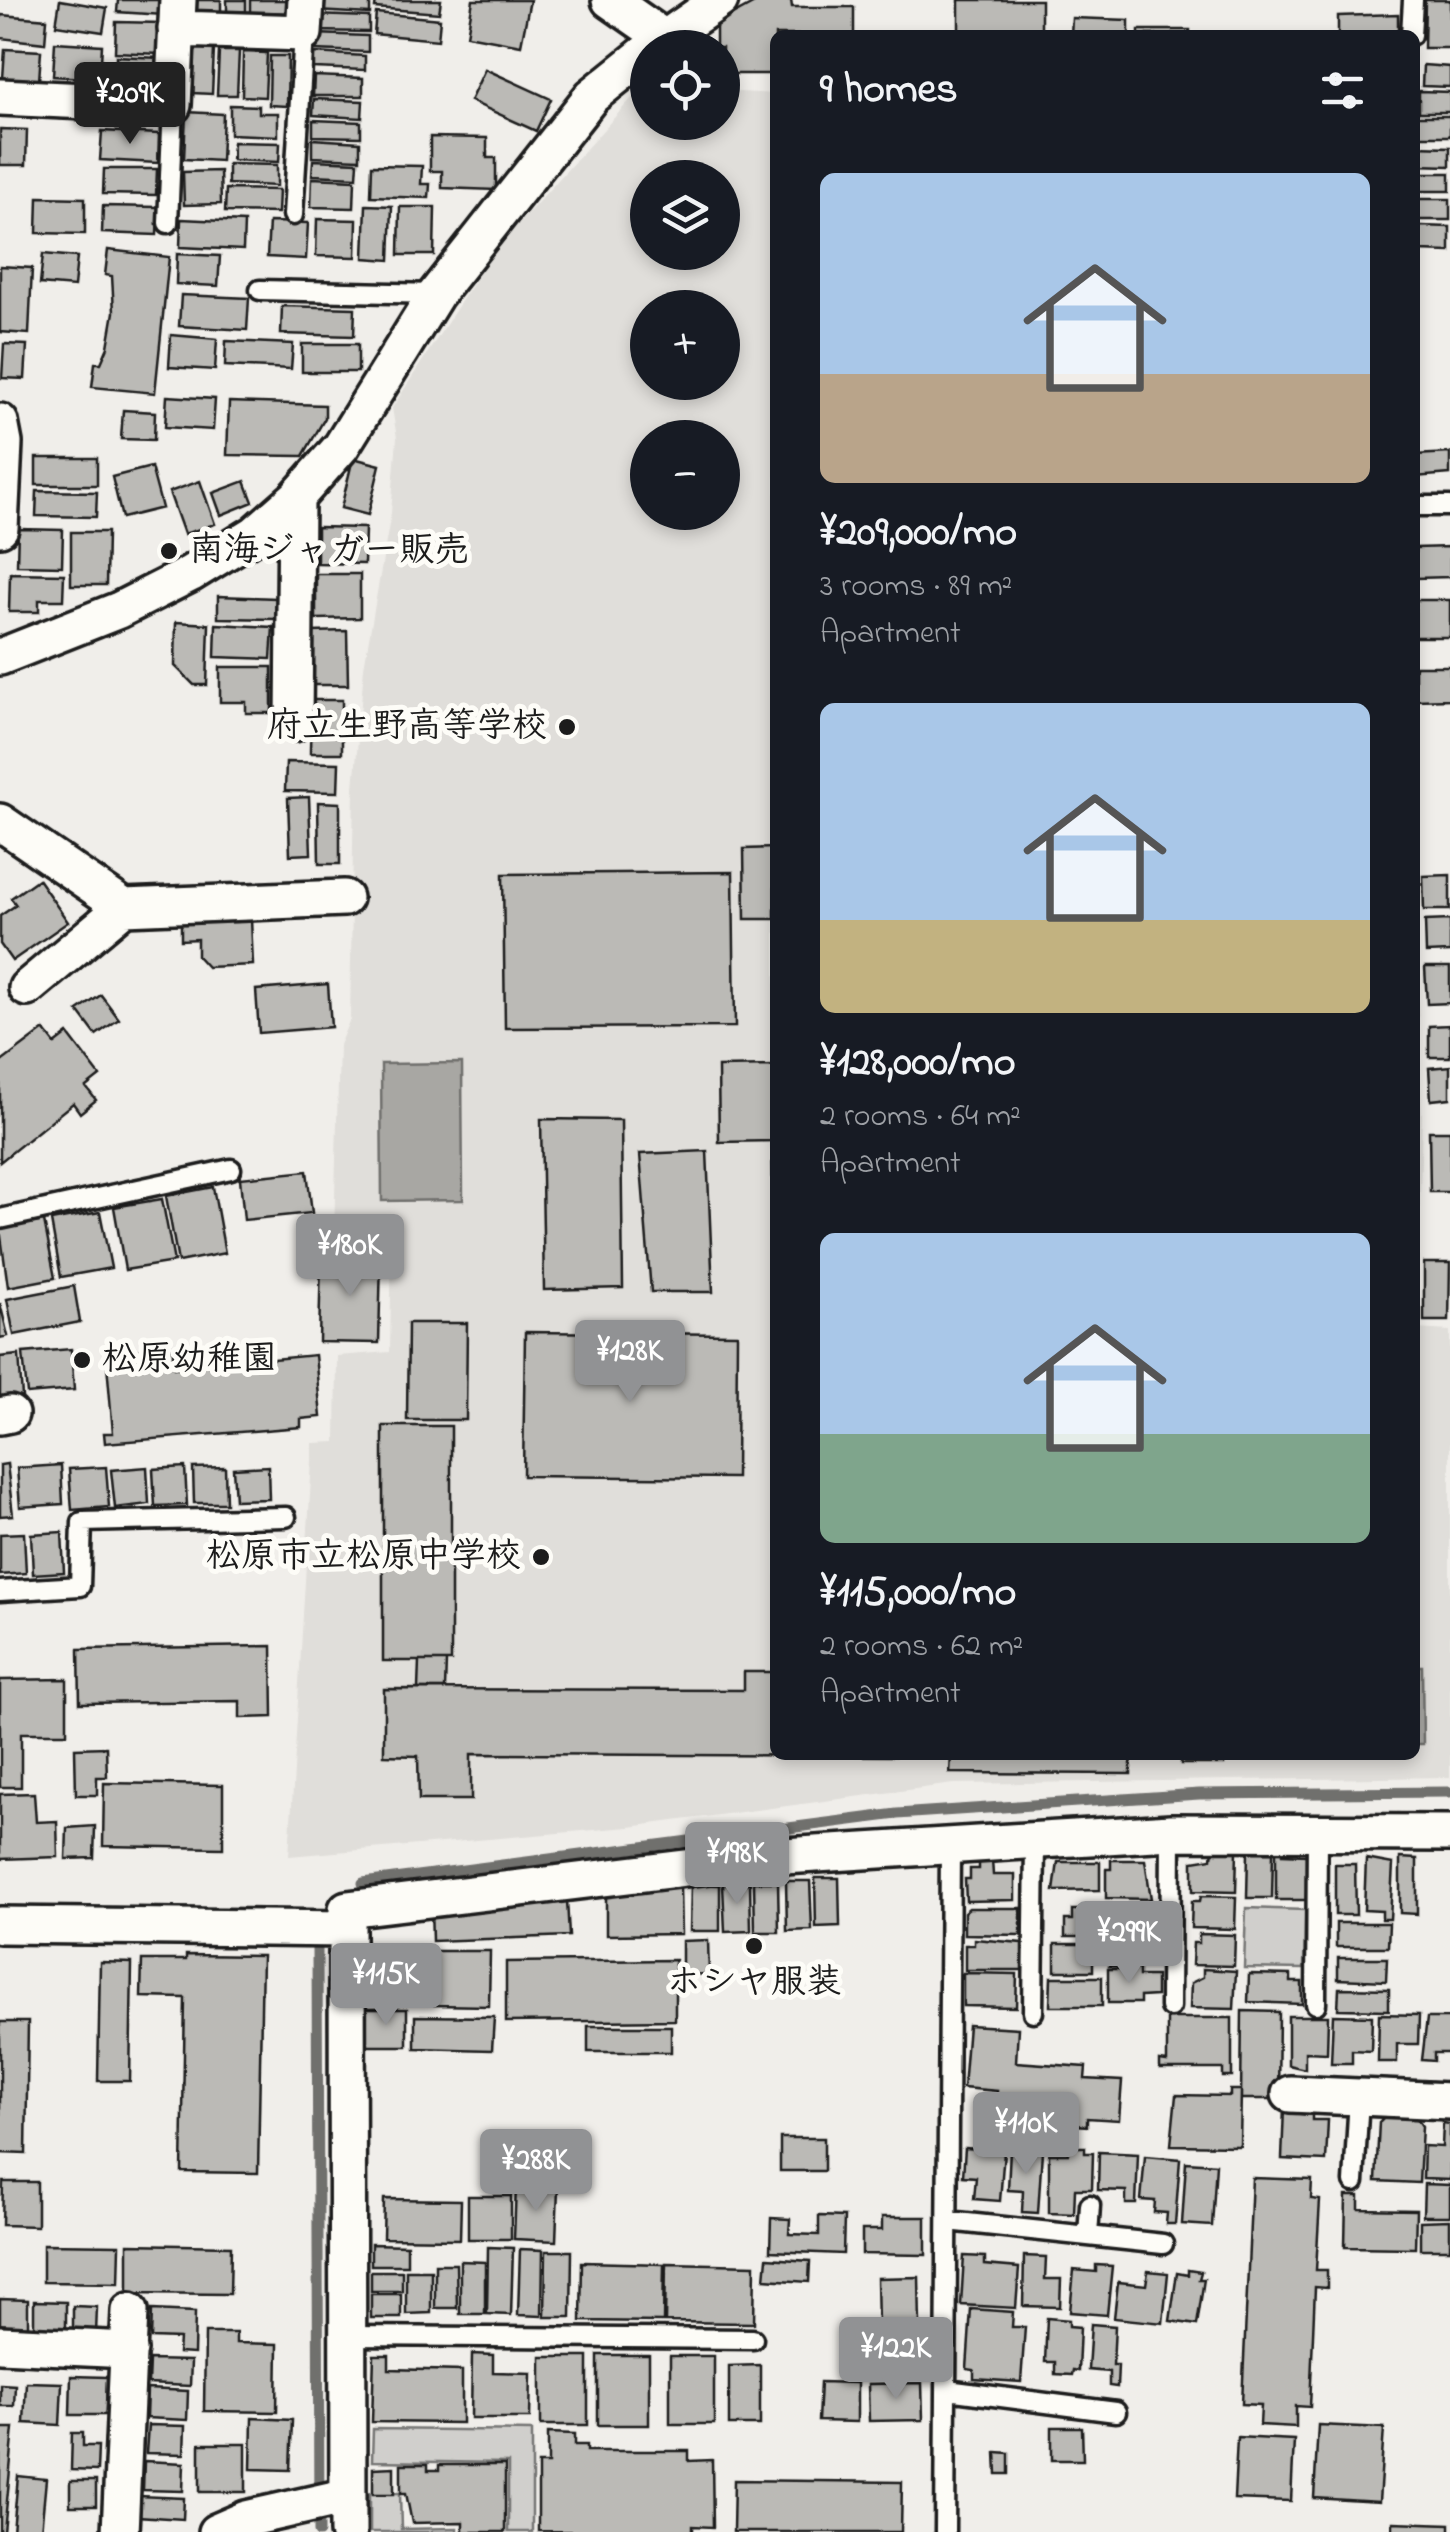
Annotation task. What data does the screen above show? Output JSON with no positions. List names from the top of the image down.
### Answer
{
  "places": [
    "南海ジャガー販売",
    "府立生野高等学校",
    "松原幼稚園",
    "松原市立松原中学校",
    "ホシヤ服装"
  ],
  "page": {
    "map_buttons": ["+", "−"],
    "heading": "9 homes",
    "price": [
      "¥209K",
      "¥180K",
      "¥128K",
      "¥198K",
      "¥299K",
      "¥115K",
      "¥110K",
      "¥288K",
      "¥122K"
    ],
    "list": [
      {
        "name": "¥209,000/mo",
        "note": "3 rooms · 89 m² · Apartment"
      },
      {
        "name": "¥128,000/mo",
        "note": "2 rooms · 64 m² · Apartment"
      },
      {
        "name": "¥115,000/mo",
        "note": "2 rooms · 62 m² · Apartment"
      }
    ]
  }
}
